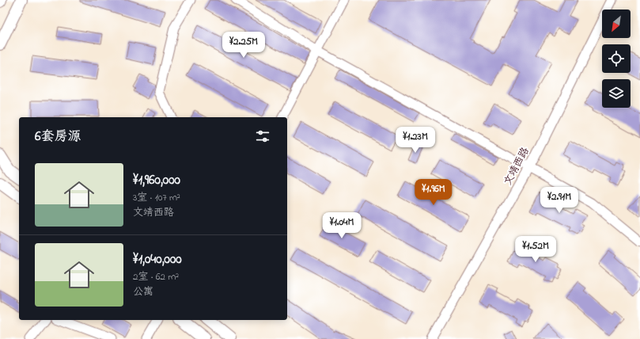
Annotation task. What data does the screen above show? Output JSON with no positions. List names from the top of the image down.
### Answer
{
  "streets": {
    "street": ["文靖西路"]
  },
  "north": "bottom left",
  "page": {
    "price": [
      "¥2.25M",
      "¥1.23M",
      "¥1.96M",
      "¥2.91M",
      "¥1.04M",
      "¥1.52M"
    ],
    "heading": "6套房源",
    "list": [
      {
        "name": "¥1,960,000",
        "note": "3室 · 107 m² · 文靖西路"
      },
      {
        "name": "¥1,040,000",
        "note": "2室 · 62 m² · 公寓"
      }
    ]
  }
}
